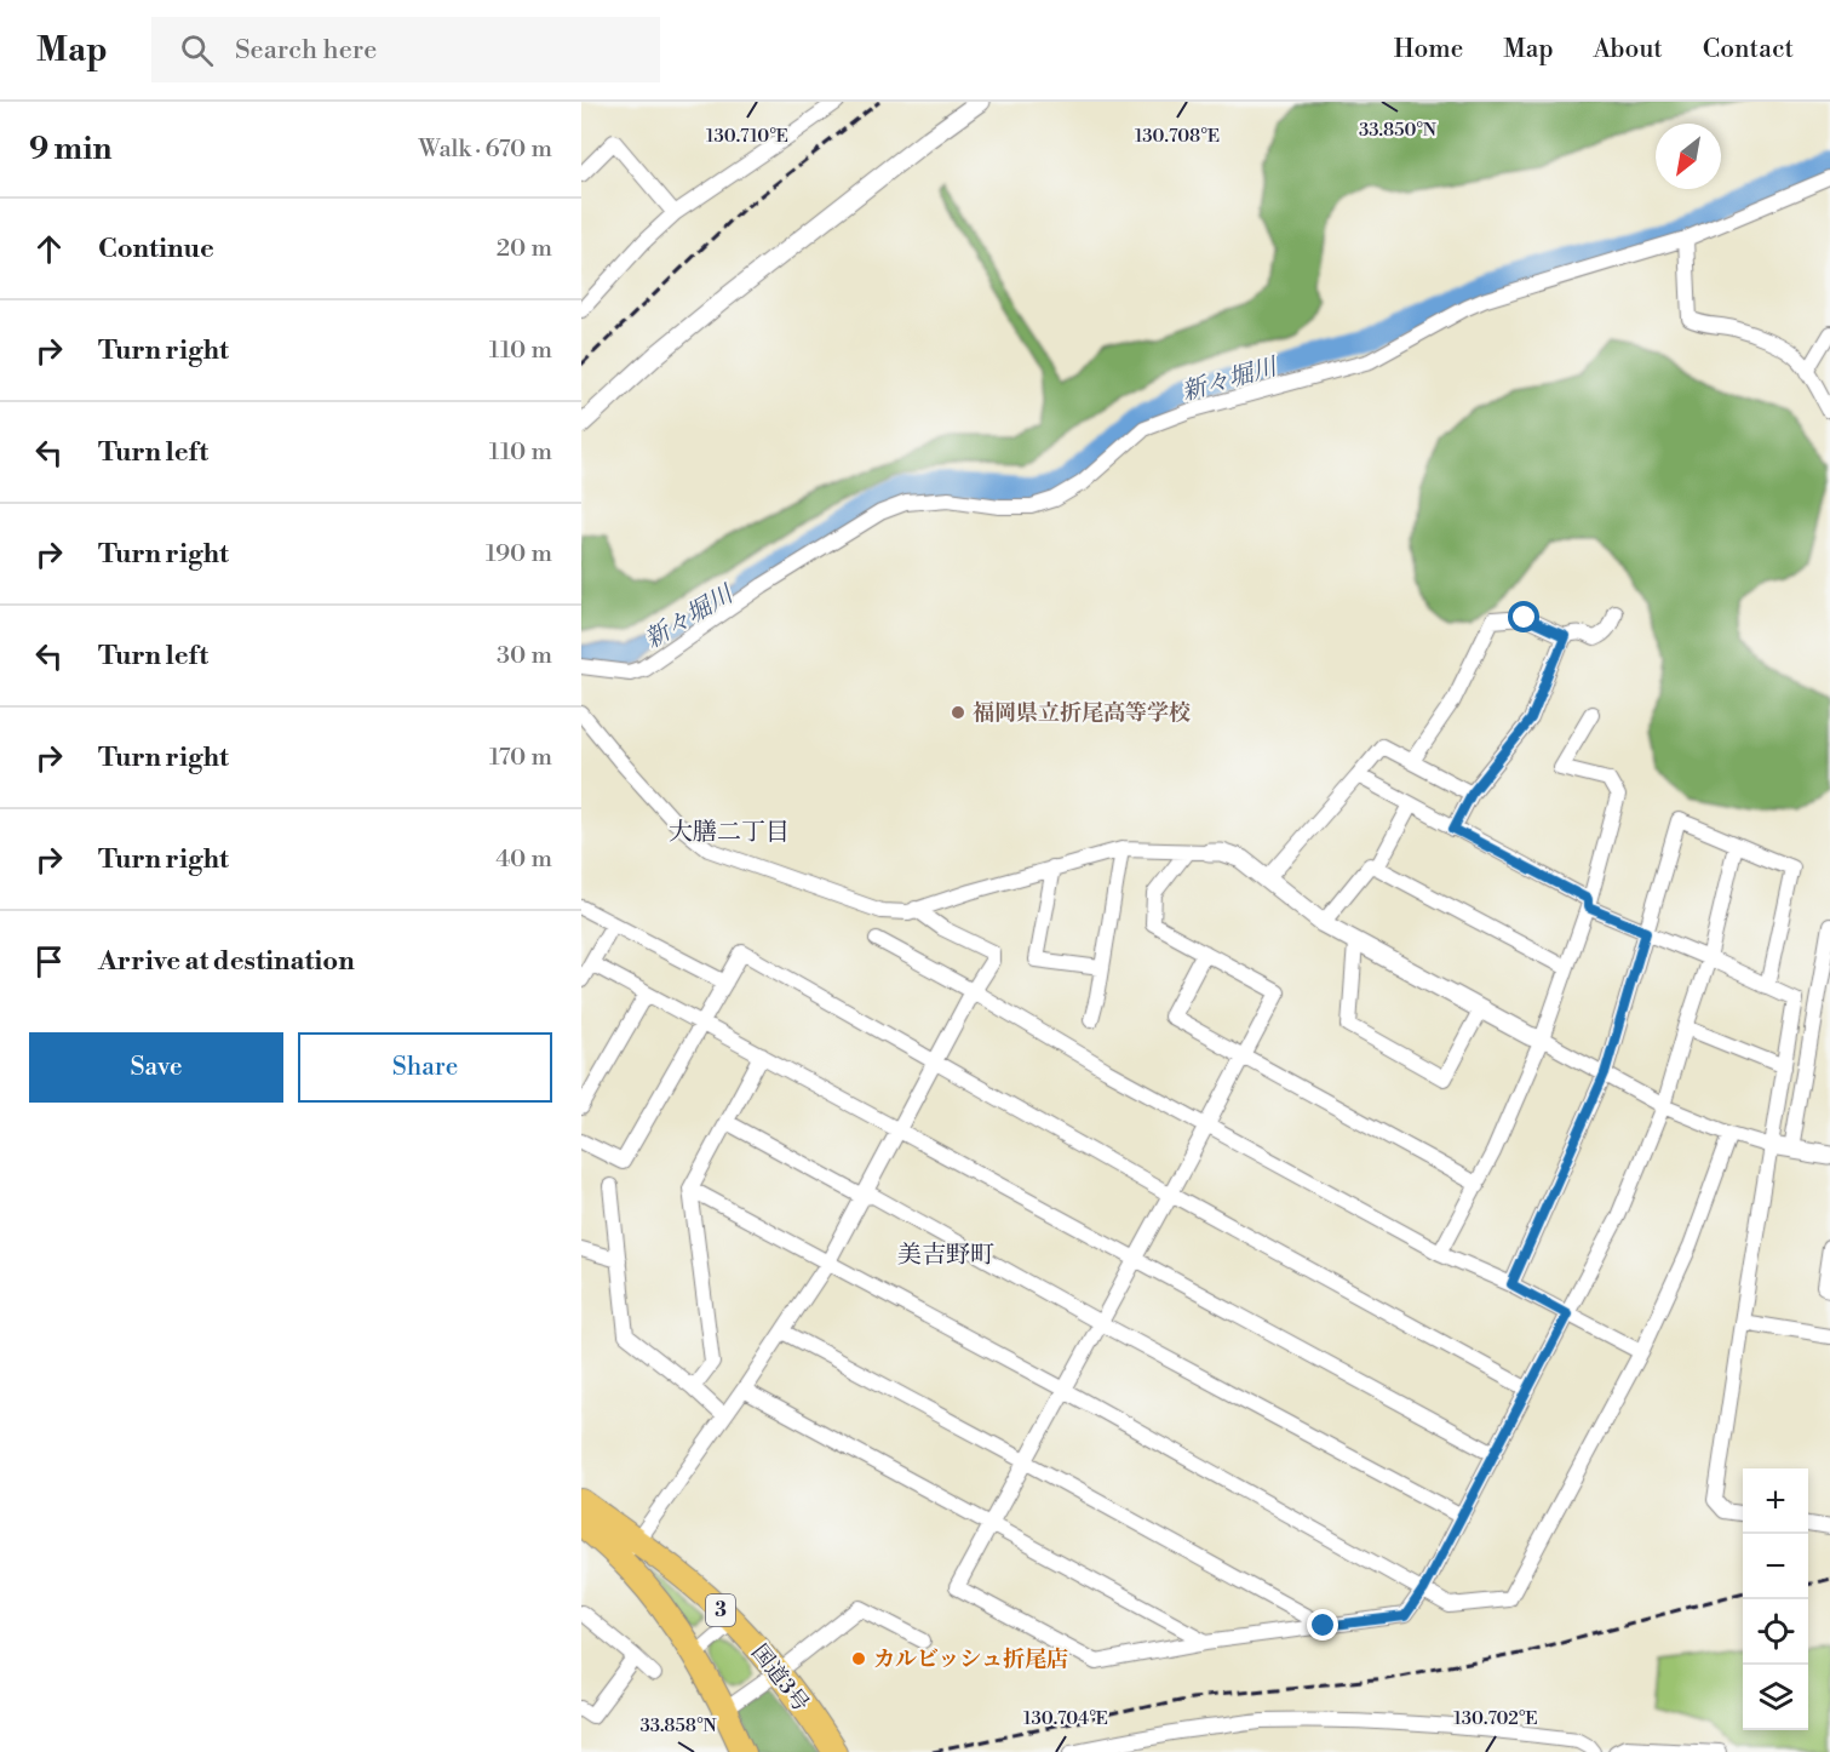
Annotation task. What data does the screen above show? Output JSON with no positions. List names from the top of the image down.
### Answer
{
  "streets": {
    "highway": ["3", "国道3号"]
  },
  "districts": ["大膳二丁目", "美吉野町"],
  "water": ["新々堀川"],
  "places": ["福岡県立折尾高等学校", "カルビッシュ折尾店"],
  "north": "bottom left",
  "page": {
    "header": "Map",
    "search": "Search here",
    "nav": [
      "Home",
      "Map",
      "About",
      "Contact"
    ],
    "heading": ["9 min", "Walk · 670 m"],
    "list": [
      ["Continue", "20 m"],
      ["Turn right", "110 m"],
      ["Turn left", "110 m"],
      ["Turn right", "190 m"],
      ["Turn left", "30 m"],
      ["Turn right", "170 m"],
      ["Turn right", "40 m"],
      "Arrive at destination"
    ],
    "buttons": ["Save", "Share"],
    "map_buttons": ["+", "−"]
  },
  "coordinates": [
    "33.850°N",
    "130.710°E",
    "130.708°E",
    "130.704°E",
    "130.702°E",
    "33.858°N"
  ]
}
